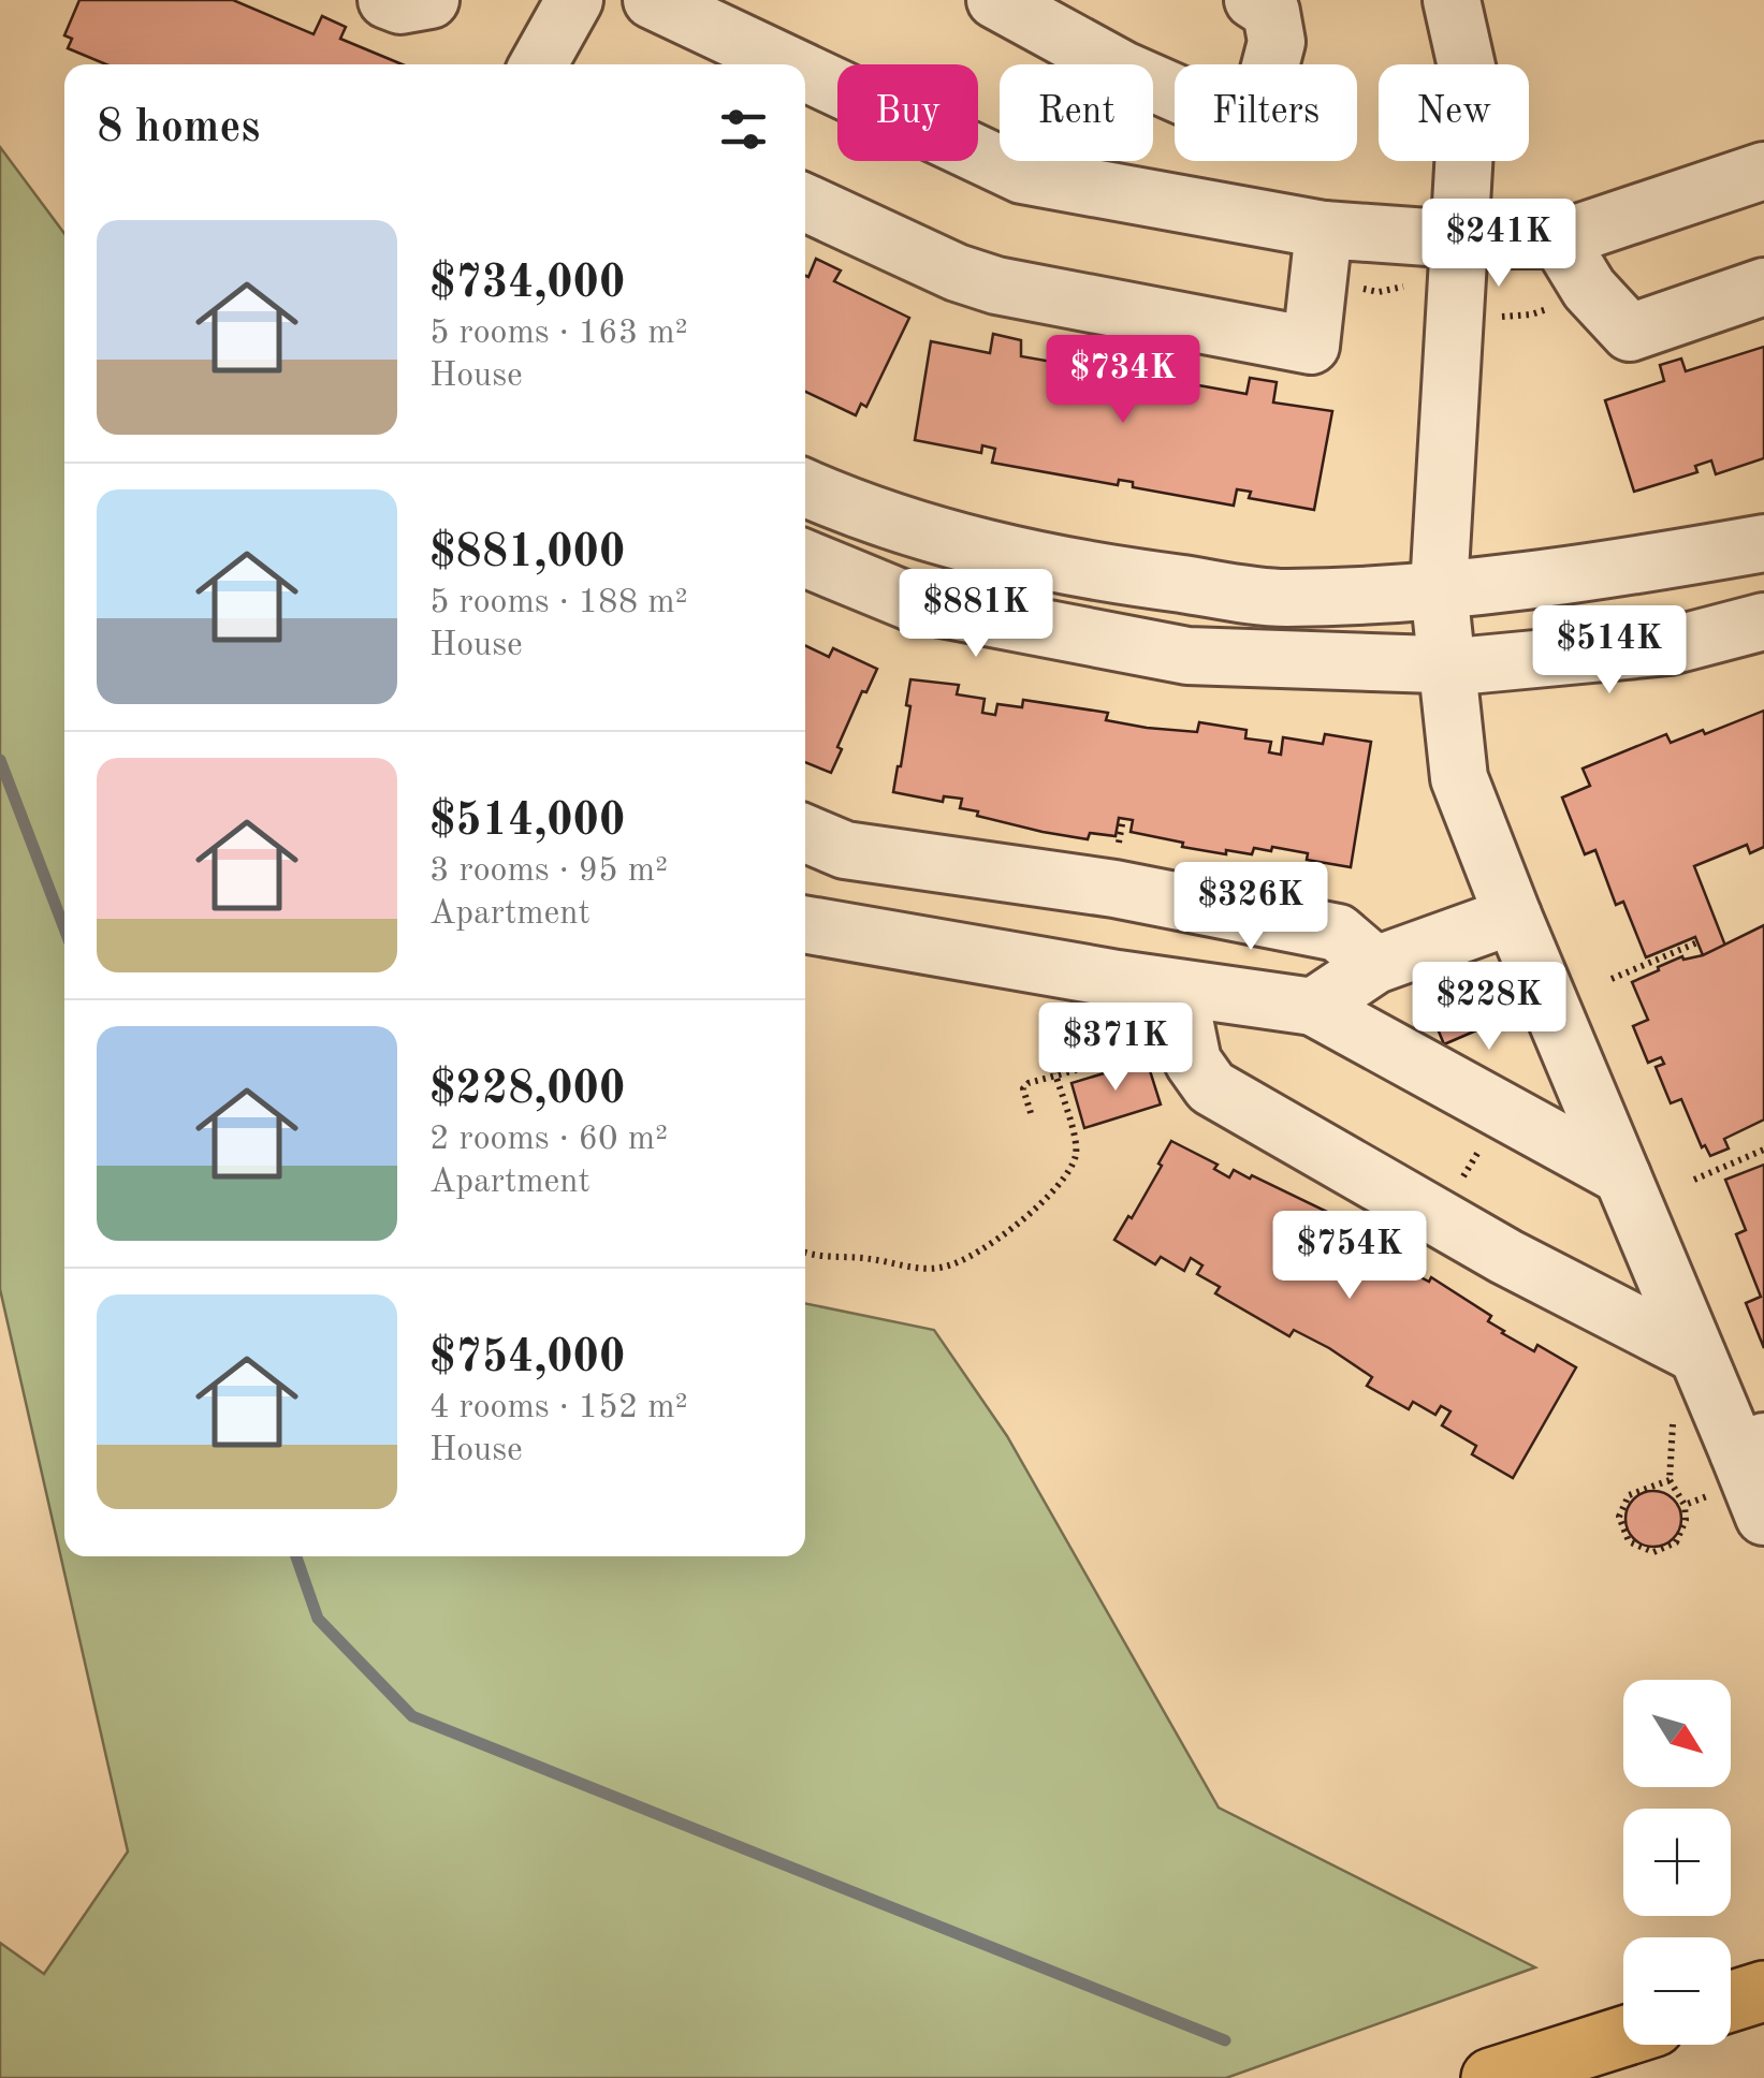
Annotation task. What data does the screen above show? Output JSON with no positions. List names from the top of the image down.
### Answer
{
  "north": "bottom right",
  "page": {
    "chip": [
      "Buy",
      "Rent",
      "Filters",
      "New"
    ],
    "heading": "8 homes",
    "list": [
      {
        "name": "$734,000",
        "note": "5 rooms · 163 m² · House"
      },
      {
        "name": "$881,000",
        "note": "5 rooms · 188 m² · House"
      },
      {
        "name": "$514,000",
        "note": "3 rooms · 95 m² · Apartment"
      },
      {
        "name": "$228,000",
        "note": "2 rooms · 60 m² · Apartment"
      },
      {
        "name": "$754,000",
        "note": "4 rooms · 152 m² · House"
      }
    ],
    "price": [
      "$241K",
      "$734K",
      "$881K",
      "$514K",
      "$326K",
      "$228K",
      "$371K",
      "$754K"
    ],
    "map_buttons": ["+", "−"]
  }
}
